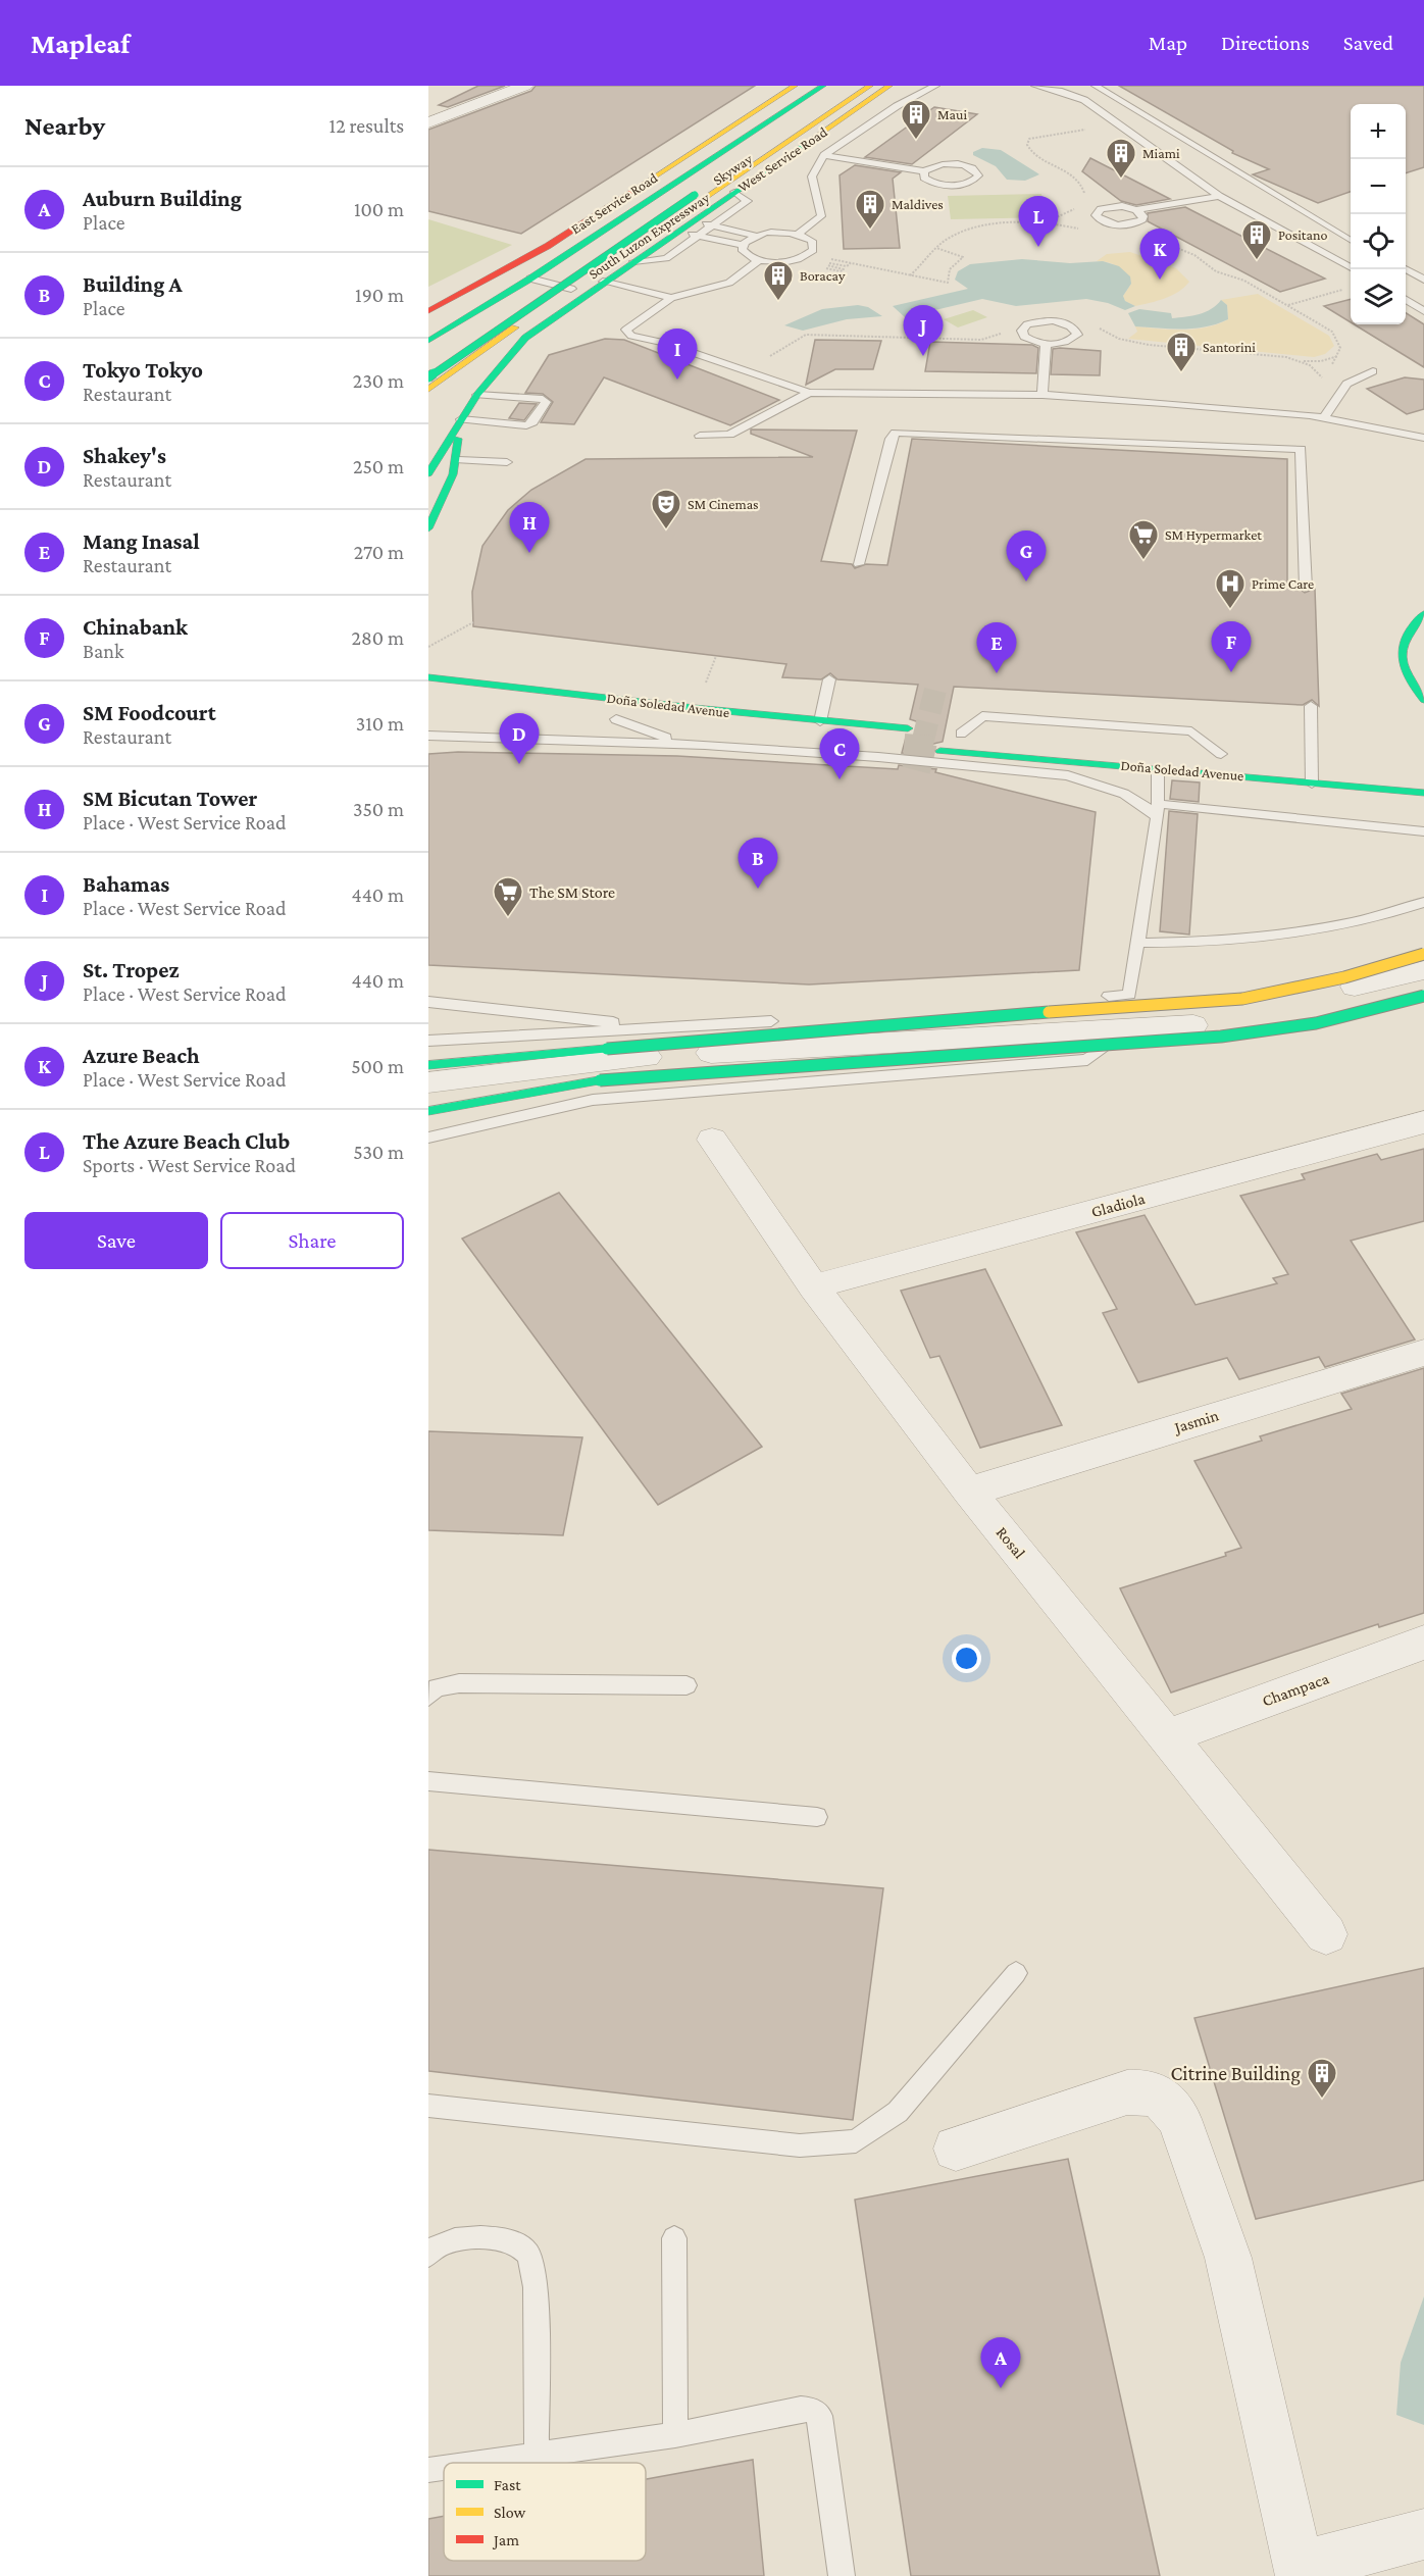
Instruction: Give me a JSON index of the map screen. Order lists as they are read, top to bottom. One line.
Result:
{"streets":{"main road":["West Service Road","Skyway","East Service Road","South Luzon Expressway","Doña Soledad Avenue"],"street":["Gladiola","Jasmin","Rosal","Champaca"]},"crossings":[["Gladiola","Rosal"],["Jasmin","Rosal"],["Rosal","Champaca"]],"places":{"building":["Maui","Miami","Maldives","Positano","Boracay","Santorini","Citrine Building"],"theatre":["SM Cinemas"],"supermarket":["SM Hypermarket","The SM Store"],"hospital":["Prime Care"]},"legend":["Fast","Slow","Jam"],"page":{"header":"Mapleaf","nav":["Map","Directions","Saved"],"heading":["Nearby","12 results"],"map_buttons":["+","−"],"list":[{"mark":"A","name":"Auburn Building","note":"Place","value":"100 m"},{"mark":"B","name":"Building A","note":"Place","value":"190 m"},{"mark":"C","name":"Tokyo Tokyo","note":"Restaurant","value":"230 m"},{"mark":"D","name":"Shakey's","note":"Restaurant","value":"250 m"},{"mark":"E","name":"Mang Inasal","note":"Restaurant","value":"270 m"},{"mark":"F","name":"Chinabank","note":"Bank","value":"280 m"},{"mark":"G","name":"SM Foodcourt","note":"Restaurant","value":"310 m"},{"mark":"H","name":"SM Bicutan Tower","note":"Place · West Service Road","value":"350 m"},{"mark":"I","name":"Bahamas","note":"Place · West Service Road","value":"440 m"},{"mark":"J","name":"St. Tropez","note":"Place · West Service Road","value":"440 m"},{"mark":"K","name":"Azure Beach","note":"Place · West Service Road","value":"500 m"},{"mark":"L","name":"The Azure Beach Club","note":"Sports · West Service Road","value":"530 m"}],"pins":["L","K","J","I","H","G","F","E","D","C","B","A"],"buttons":["Save","Share"]}}
